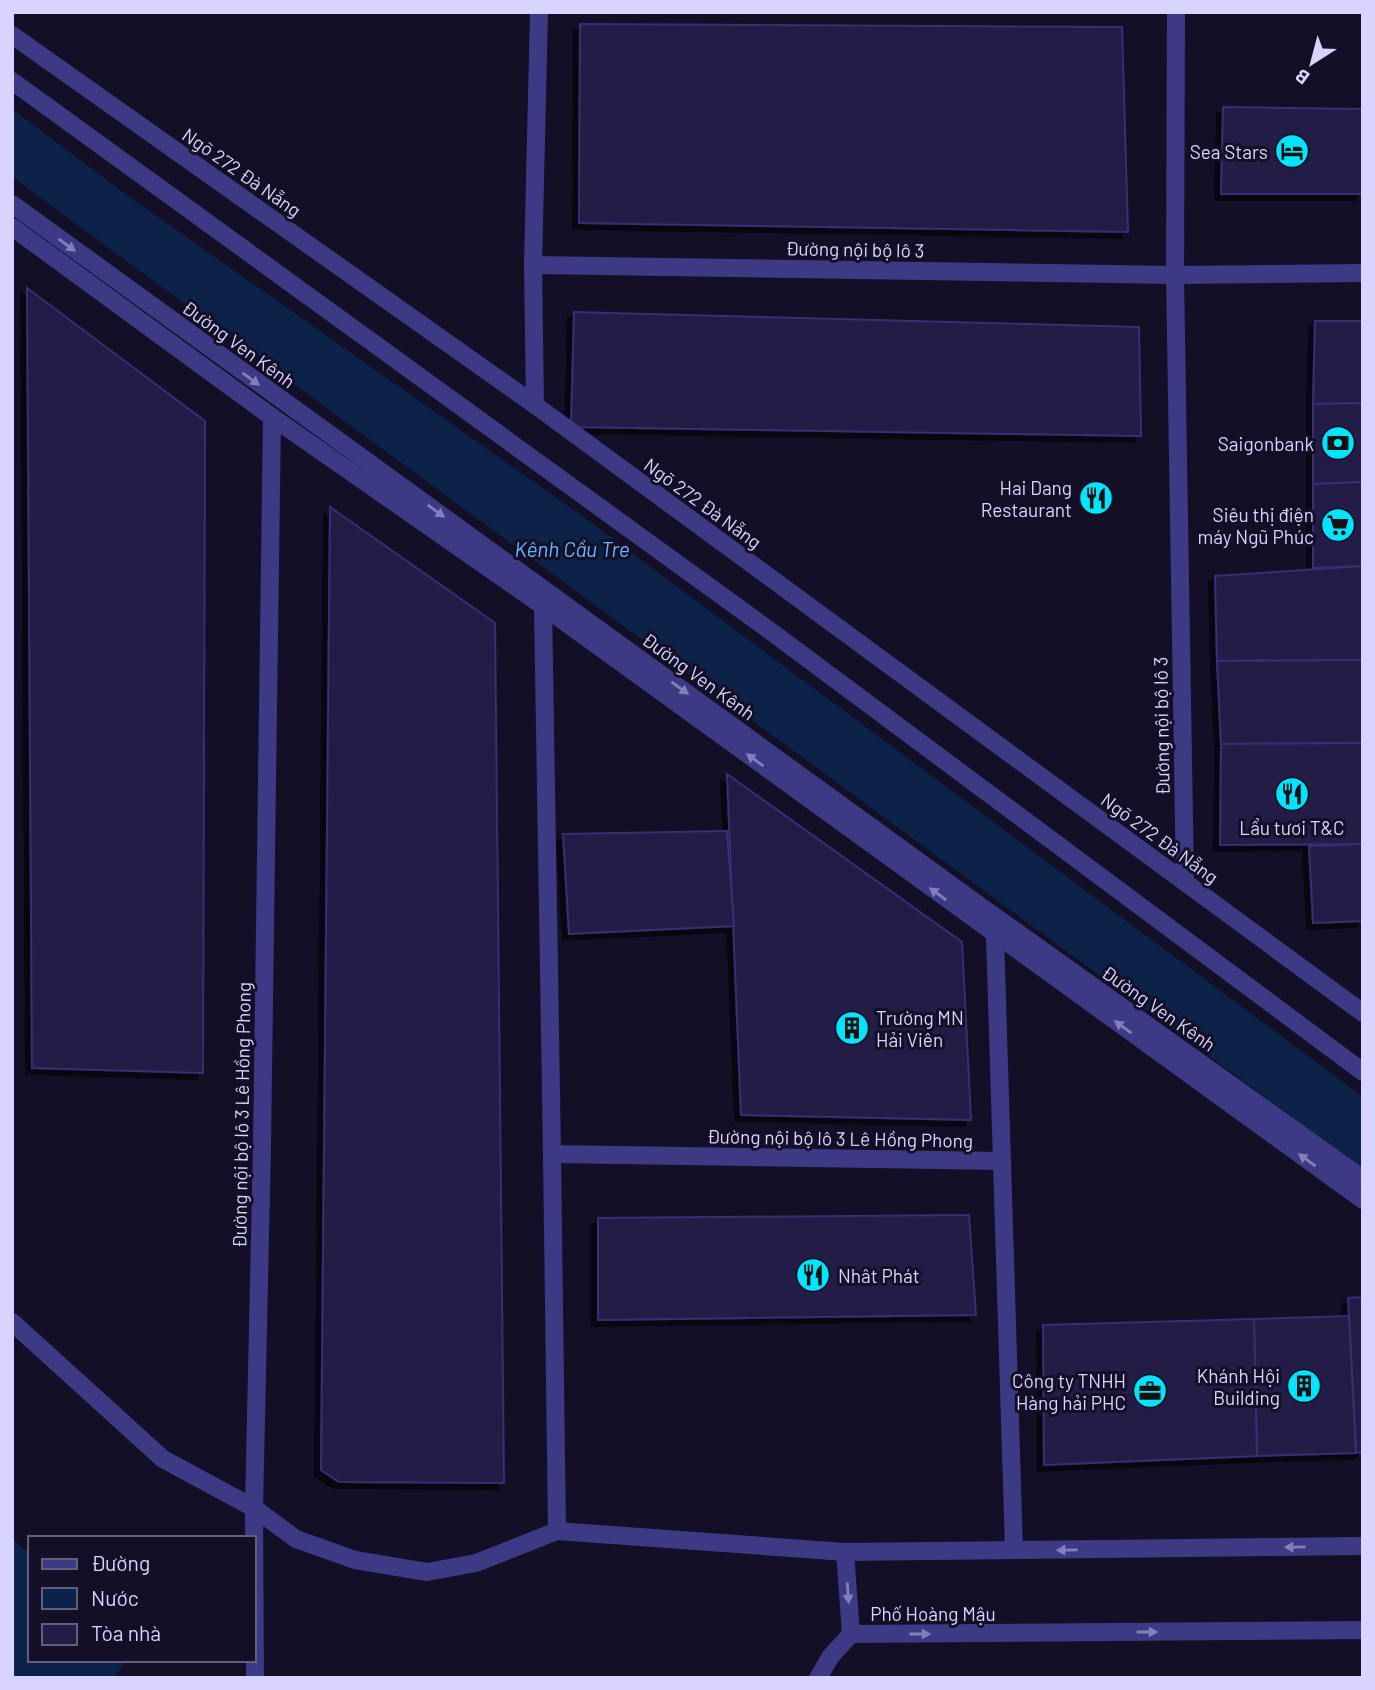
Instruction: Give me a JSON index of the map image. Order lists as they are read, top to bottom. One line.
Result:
{"streets":{"street":["Ngõ 272 Đà Nẵng","Đường nội bộ lô 3","Đường Ven Kênh","Đường nội bộ lô 3 Lê Hồng Phong","Phố Hoàng Mậu"]},"crossings":[["Ngõ 272 Đà Nẵng","Đường nội bộ lô 3"],["Đường Ven Kênh","Đường nội bộ lô 3 Lê Hồng Phong"]],"water":["Kênh Cầu Tre"],"places":{"hotel":["Sea Stars"],"bank":["Saigonbank"],"restaurant":["Hai Dang Restaurant","Lẩu tươi T&C","Nhât Phát"],"supermarket":["Siêu thị điện máy Ngũ Phúc"],"building":["Trường MN Hải Viên","Khánh Hội Building"],"office":["Công ty TNHH Hàng hải PHC"]},"legend":["Đường","Nước","Tòa nhà"],"north":"bottom left"}
